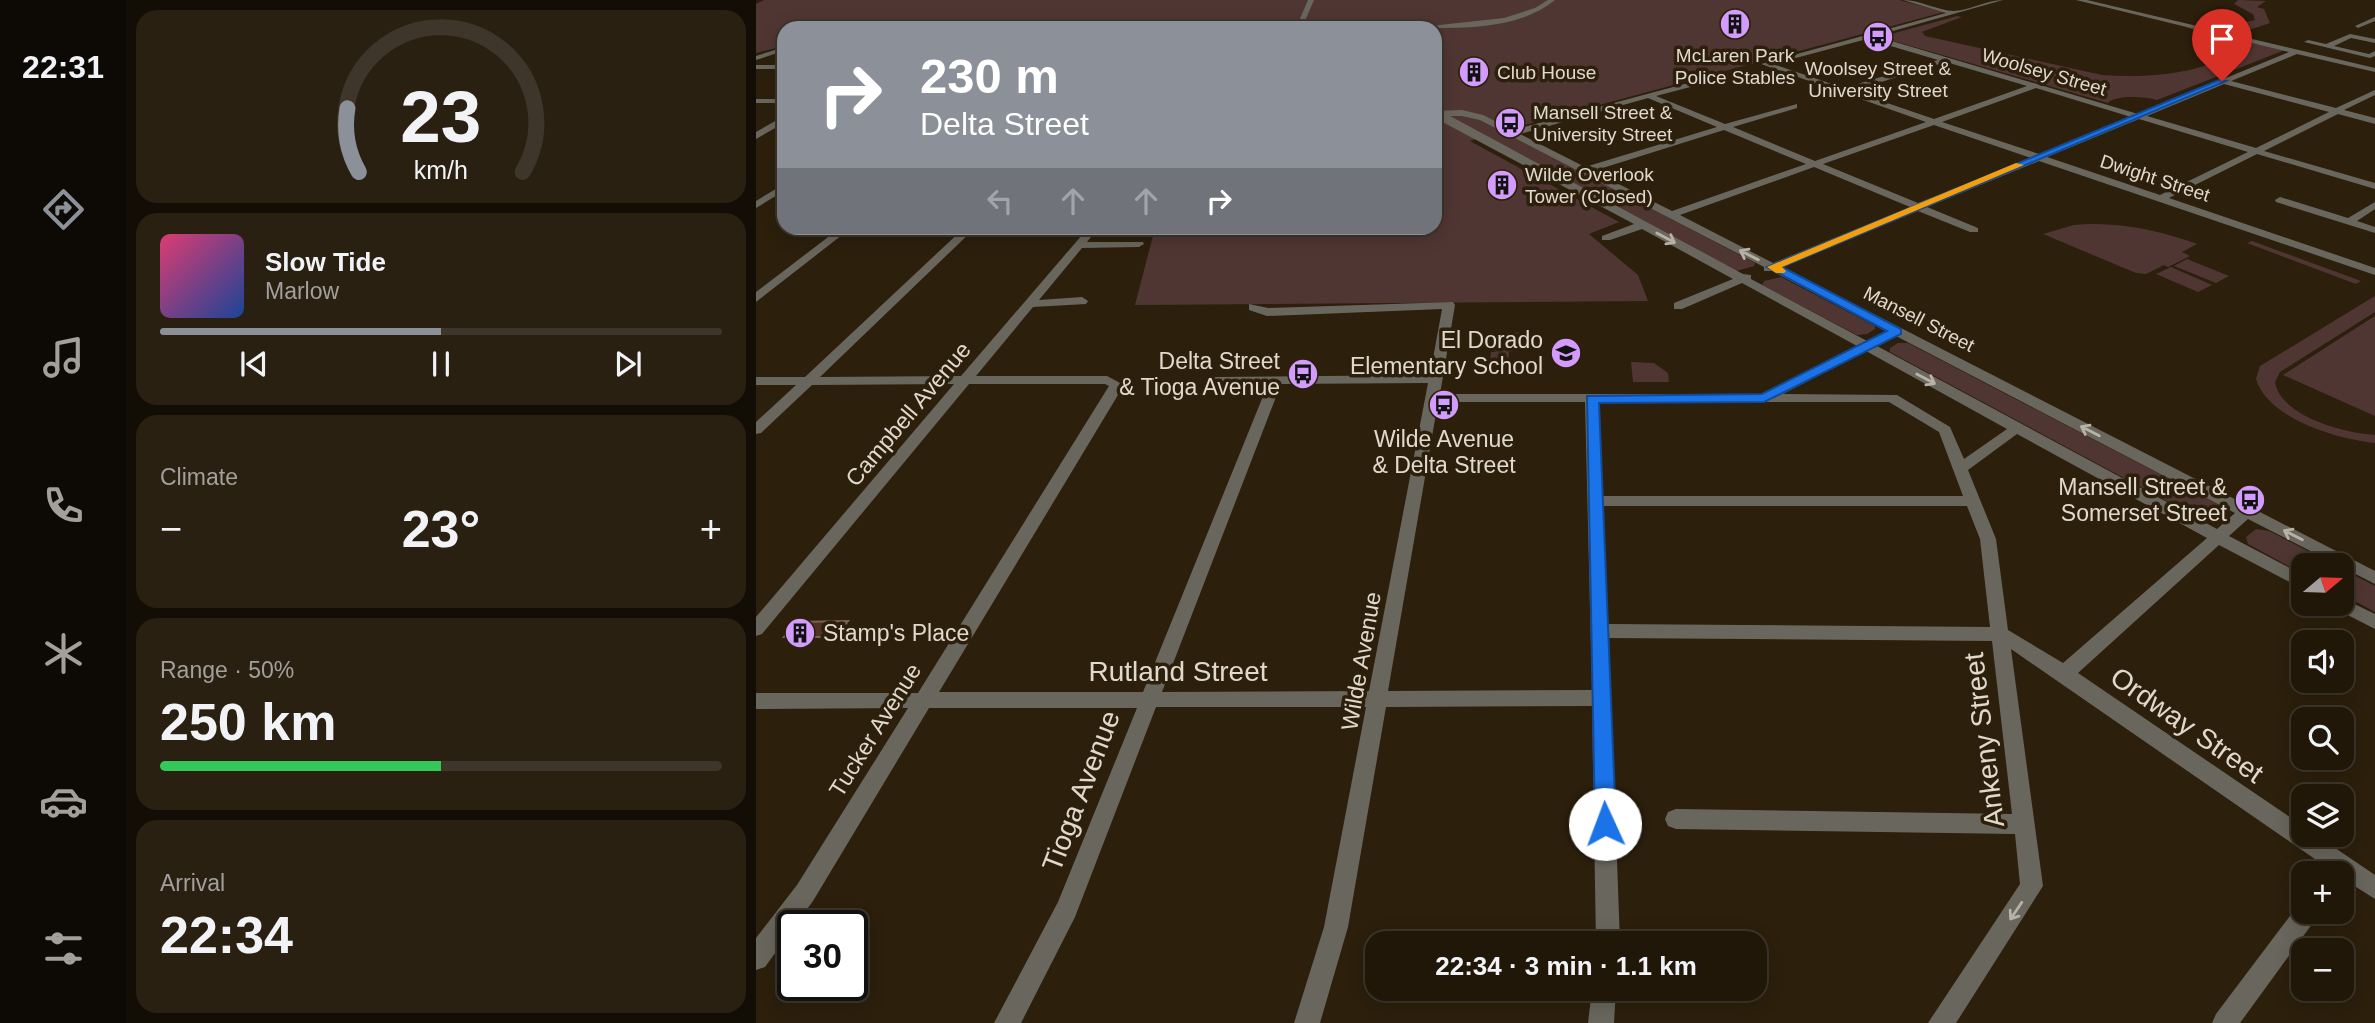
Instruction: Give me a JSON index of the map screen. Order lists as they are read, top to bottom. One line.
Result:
{"streets":{"street":["Woolsey Street","Dwight Street","Mansell Street","Campbell Avenue","Wilde Avenue","Rutland Street","Ordway Street","Tucker Avenue","Ankeny Street","Tioga Avenue"]},"crossings":[["Woolsey Street","Dwight Street"],["Campbell Avenue","Tucker Avenue"],["Wilde Avenue","Rutland Street"],["Rutland Street","Tucker Avenue"],["Rutland Street","Tioga Avenue"],["Ordway Street","Ankeny Street"]],"places":{"building":["McLaren Park Police Stables","Club House","Wilde Overlook Tower (Closed)","Stamp's Place"],"bus stop":["Woolsey Street & University Street","Mansell Street & University Street","Delta Street & Tioga Avenue","Wilde Avenue & Delta Street","Mansell Street & Somerset Street"],"school or university":["El Dorado Elementary School"]},"north":"right","page":{"tabs":"22:31","turn":["230 m","Delta Street"],"song":["Slow Tide","Marlow"],"tile":["Climate",["Range · 50%","250 km"],["Arrival","22:34"]],"heat":["−","23°","+"],"map_buttons":["+","−"],"limit":"30","trip":"22:34 · 3 min · 1.1 km","gauge":["23","km/h"]}}
